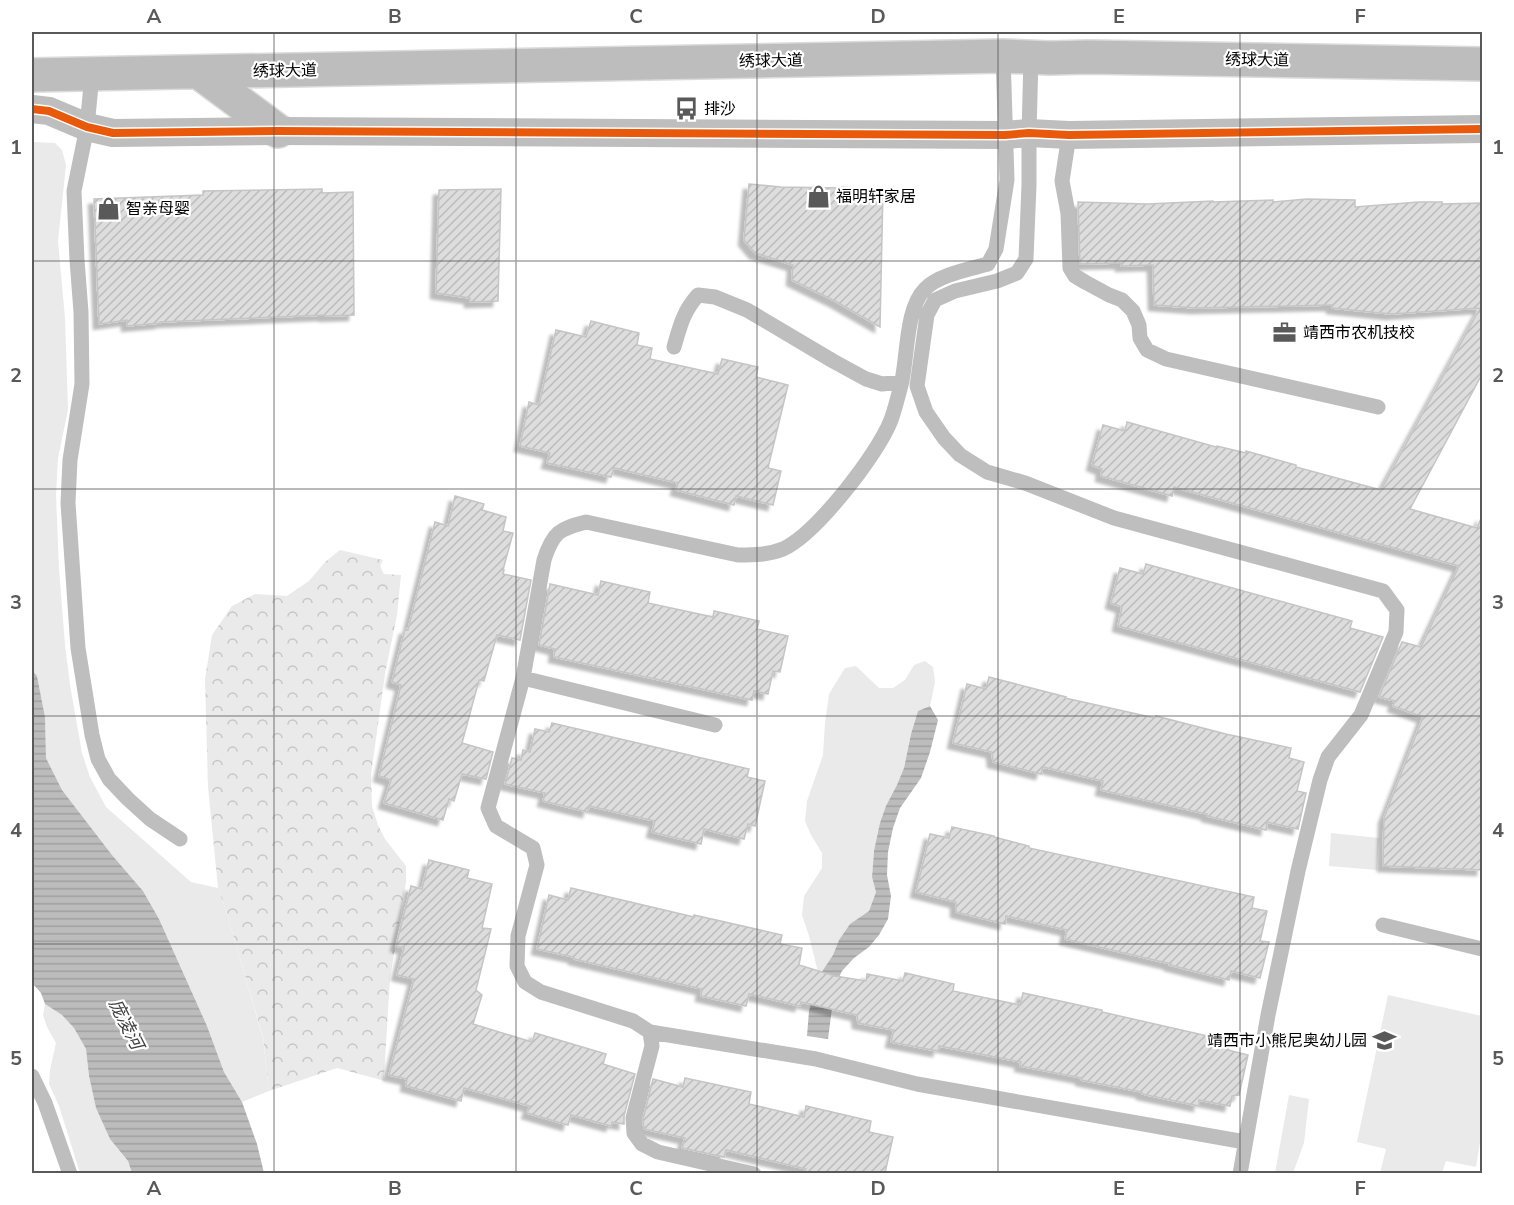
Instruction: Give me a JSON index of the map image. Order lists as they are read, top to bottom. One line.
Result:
{"streets":{"main road":["绣球大道"]},"water":["庞凌河"],"places":{"bus stop":["排沙"],"shop":["福明轩家居","智亲母婴"],"office":["靖西市农机技校"],"school or university":["靖西市小熊尼奥幼儿园"]},"grid":{"columns":["A","B","C","D","E","F"],"rows":["1","2","3","4","5"]}}
